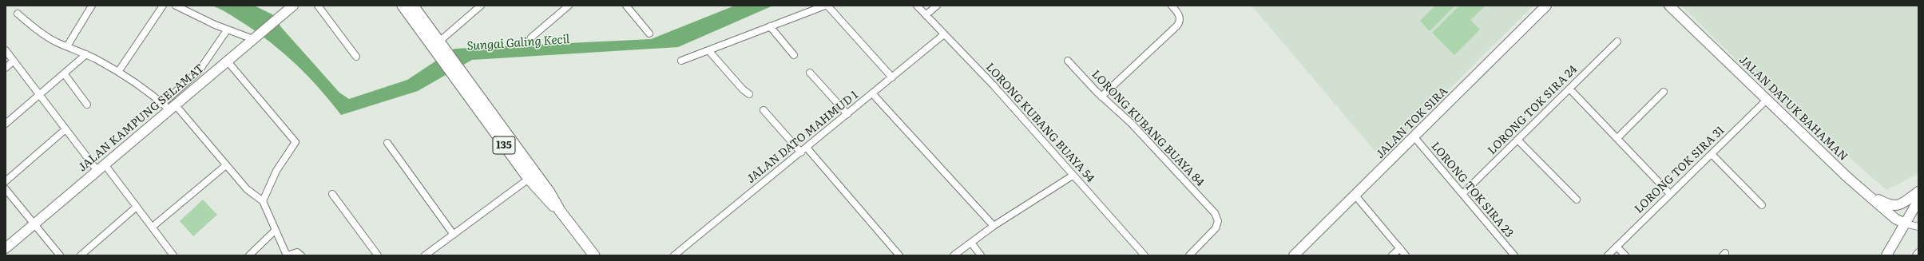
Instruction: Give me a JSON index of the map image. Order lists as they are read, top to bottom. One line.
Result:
{"streets":{"main road":["135"],"street":["JALAN DATUK BAHAMAN","LORONG TOK SIRA 24","JALAN KAMPUNG SELAMAT","LORONG KUBANG BUAYA 54","JALAN TOK SIRA","LORONG KUBANG BUAYA 84","JALAN DATO MAHMUD 1","LORONG TOK SIRA 31","LORONG TOK SIRA 23"]},"crossings":[["JALAN DATUK BAHAMAN","LORONG TOK SIRA 31"],["LORONG TOK SIRA 24","LORONG TOK SIRA 23"],["LORONG KUBANG BUAYA 54","JALAN DATO MAHMUD 1"],["JALAN TOK SIRA","LORONG TOK SIRA 23"]],"water":["Sungai Galing Kecil"]}
